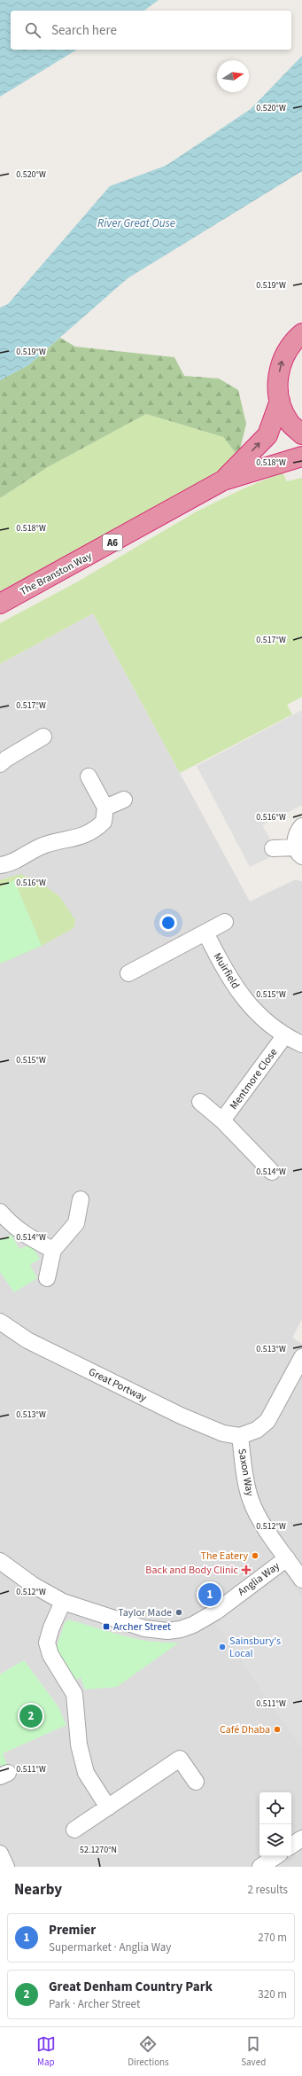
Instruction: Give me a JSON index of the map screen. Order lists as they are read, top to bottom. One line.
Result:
{"streets":{"highway":["A6","The Branston Way"],"street":["Muirfield","Mentmore Close","Great Portway","Saxon Way","Anglia Way"]},"crossings":[["Muirfield","Mentmore Close"],["Great Portway","Saxon Way"],["Saxon Way","Anglia Way"]],"water":["River Great Ouse"],"places":{"other":["The Eatery","Taylor Made","Sainsbury's Local","Café Dhaba"],"health":["Back and Body Clinic"],"transit":["Archer Street"]},"north":"right","page":{"search":"Search here","pins":["1","2"],"heading":["Nearby","2 results"],"list":[{"mark":"1","name":"Premier","note":"Supermarket · Anglia Way","value":"270 m"},{"mark":"2","name":"Great Denham Country Park","note":"Park · Archer Street","value":"320 m"}],"nav":["Map","Directions","Saved"]},"coordinates":["0.520°W","0.519°W","0.518°W","0.517°W","0.516°W","0.515°W","0.514°W","0.513°W","0.512°W","0.511°W","52.1270°N"]}
